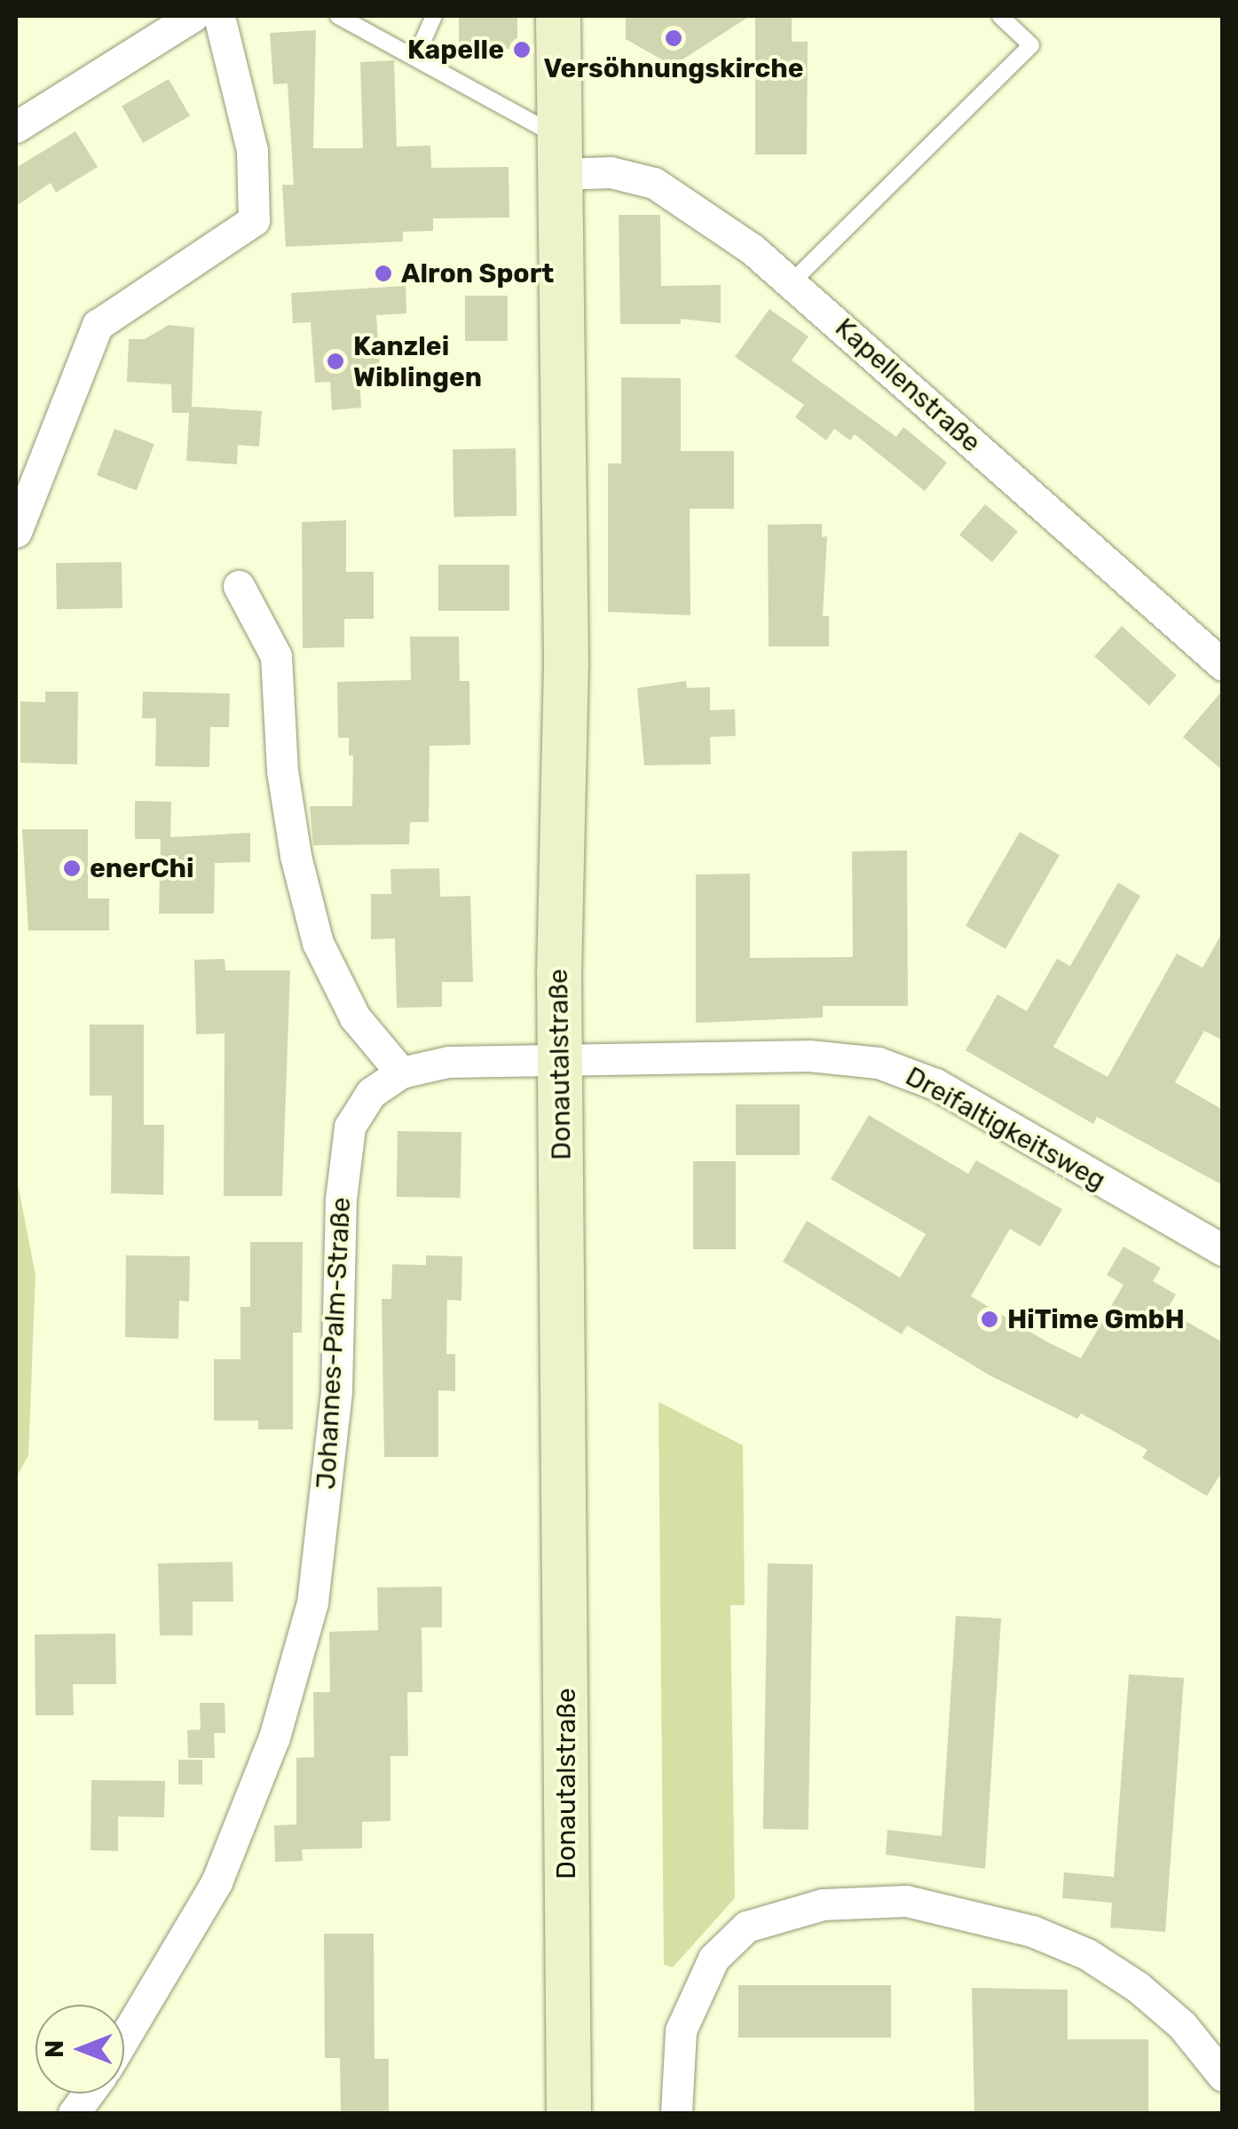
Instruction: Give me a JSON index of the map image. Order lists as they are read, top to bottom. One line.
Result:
{"streets":{"main road":["Donautalstraße"],"street":["Kapellenstraße","Dreifaltigkeitsweg","Johannes-Palm-Straße"]},"crossings":[["Kapellenstraße","Donautalstraße"],["Donautalstraße","Dreifaltigkeitsweg"],["Donautalstraße","Johannes-Palm-Straße"],["Dreifaltigkeitsweg","Johannes-Palm-Straße"]],"places":["Versöhnungskirche","Kapelle","Alron Sport","Kanzlei Wiblingen","enerChi","HiTime GmbH"],"north":"left"}
